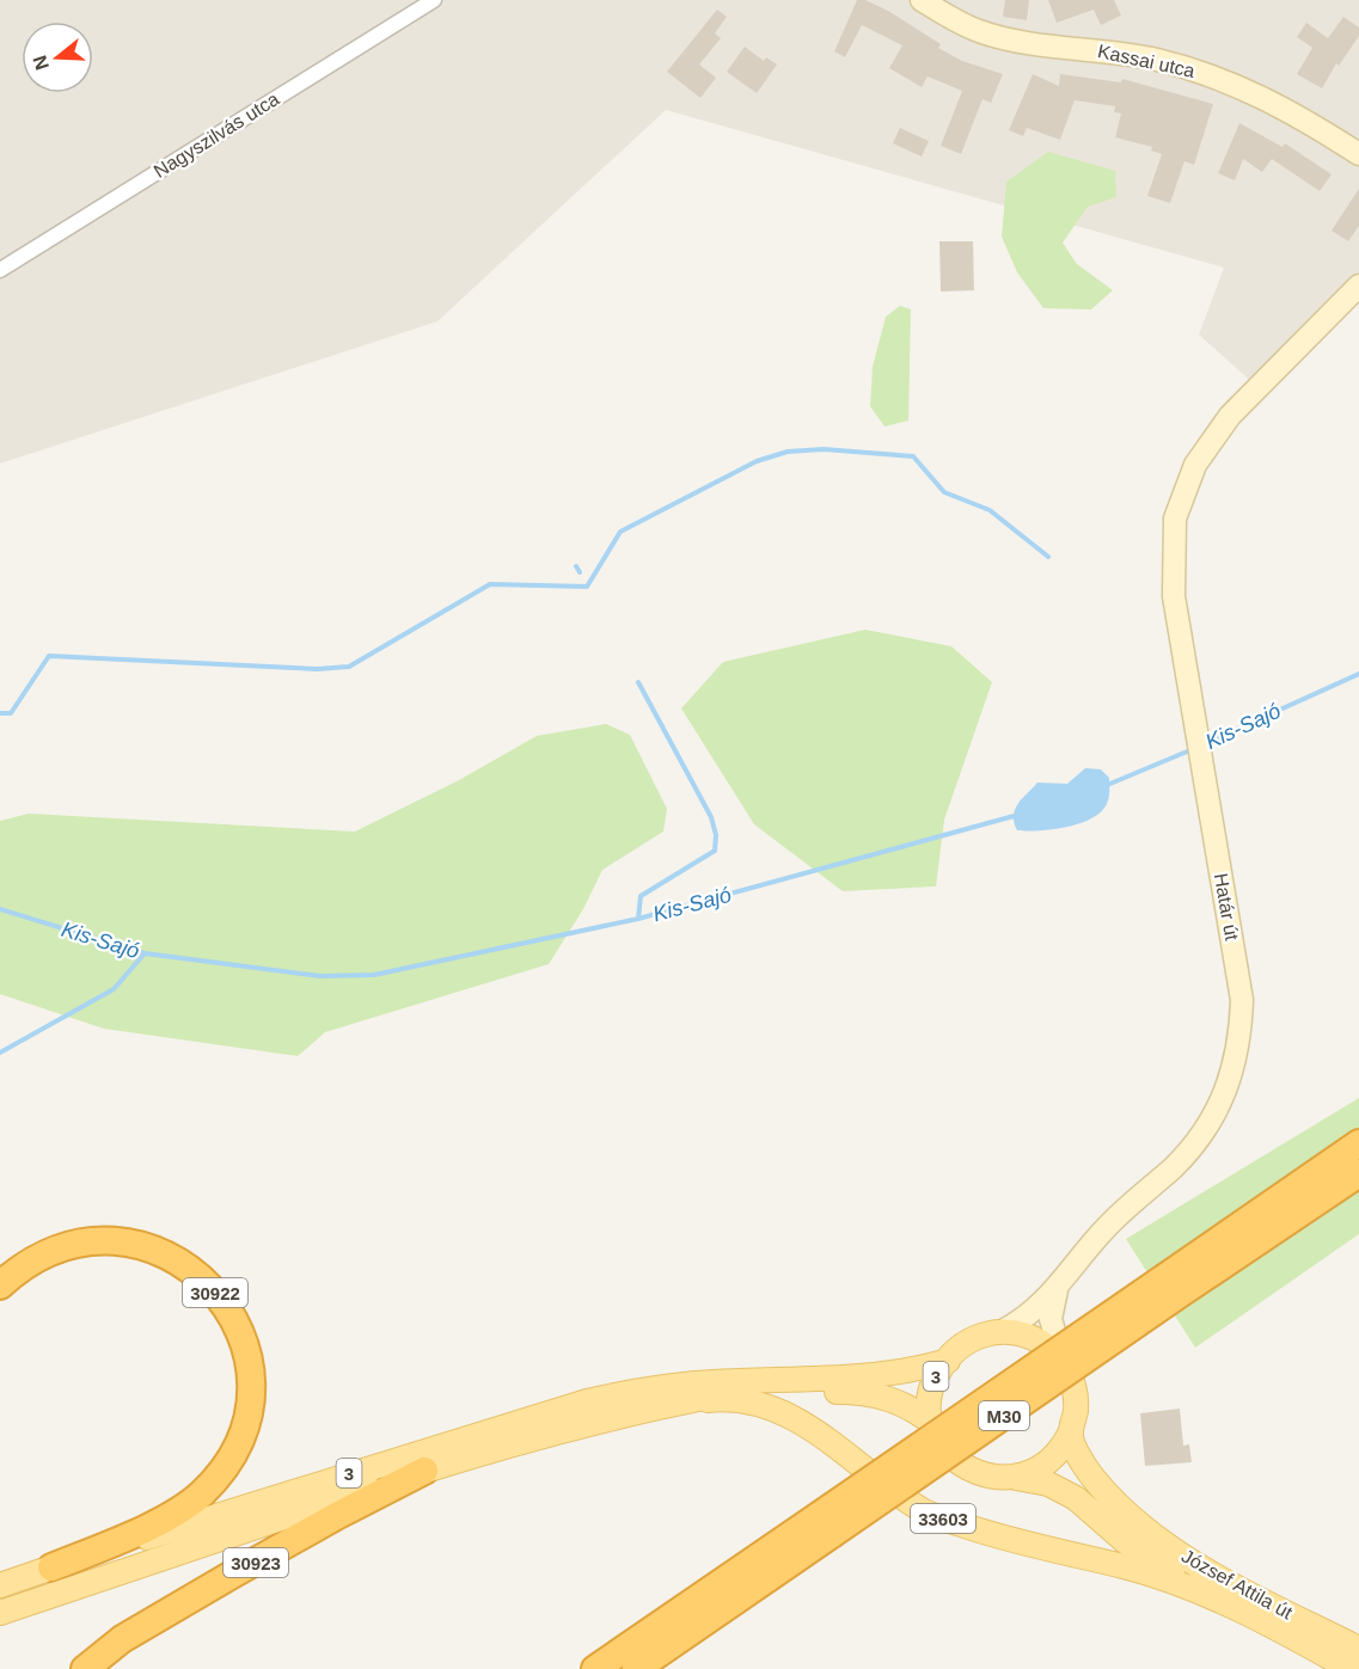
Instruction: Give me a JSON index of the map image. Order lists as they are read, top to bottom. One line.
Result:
{"streets":{"highway":["30922","M30","30923"],"main road":["Kassai utca","Határ út","3","33603","József Attila út"],"street":["Nagyszilvás utca"]},"crossings":[["Határ út","3"],["Határ út","József Attila út"],["30922","3"],["3","33603"],["3","30923"],["3","József Attila út"],["33603","József Attila út"]],"water":["Kis-Sajó"],"north":"left"}
